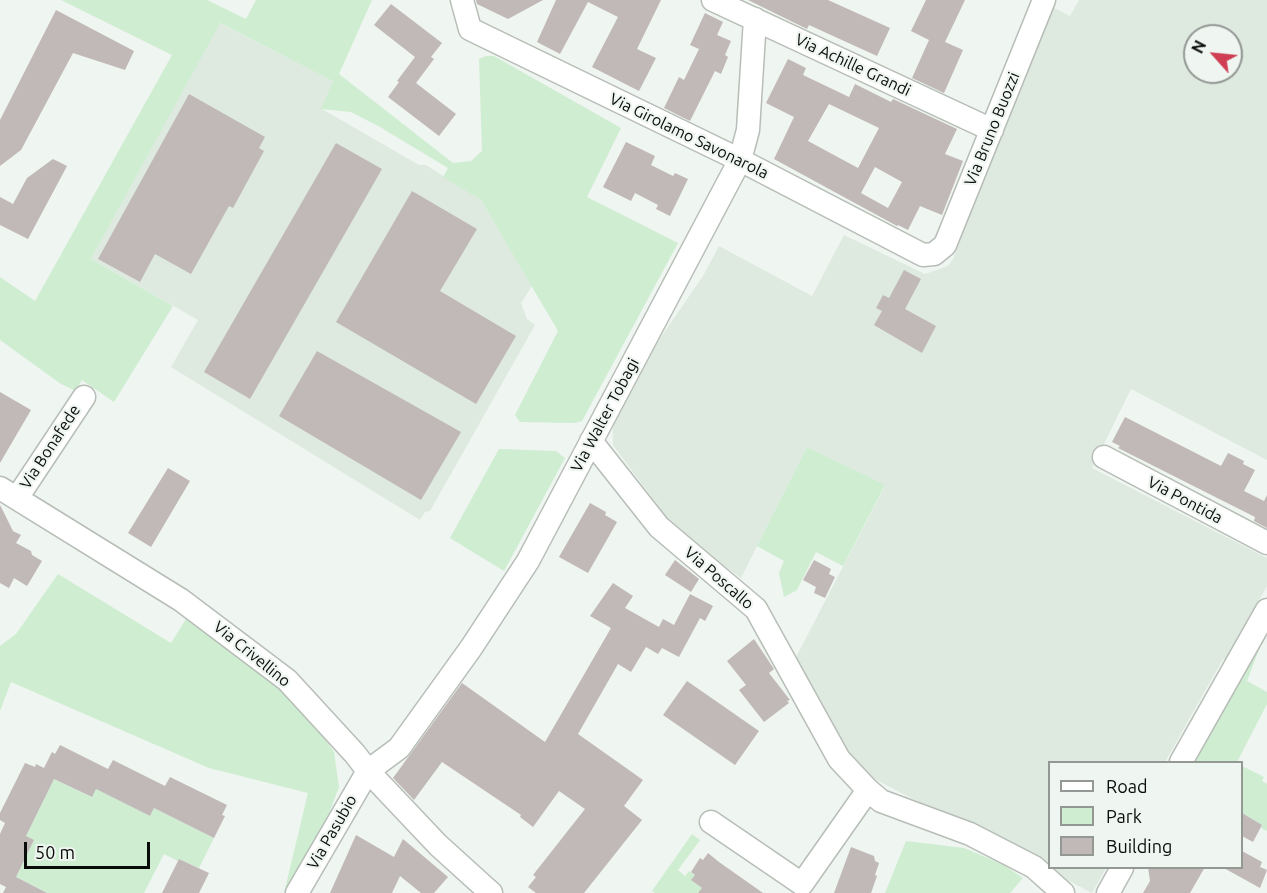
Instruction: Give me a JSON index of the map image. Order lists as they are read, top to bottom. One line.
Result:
{"streets":{"street":["Via Achille Grandi","Via Bruno Buozzi","Via Girolamo Savonarola","Via Walter Tobagi","Via Bonafede","Via Pontida","Via Poscallo","Via Crivellino","Via Pasubio"]},"crossings":[["Via Achille Grandi","Via Bruno Buozzi"],["Via Achille Grandi","Via Walter Tobagi"],["Via Bruno Buozzi","Via Girolamo Savonarola"],["Via Girolamo Savonarola","Via Walter Tobagi"],["Via Walter Tobagi","Via Poscallo"],["Via Walter Tobagi","Via Crivellino"],["Via Walter Tobagi","Via Pasubio"],["Via Bonafede","Via Crivellino"],["Via Crivellino","Via Pasubio"]],"legend":["Road","Park","Building"],"scale_bar":"50 m","north":"top left"}
